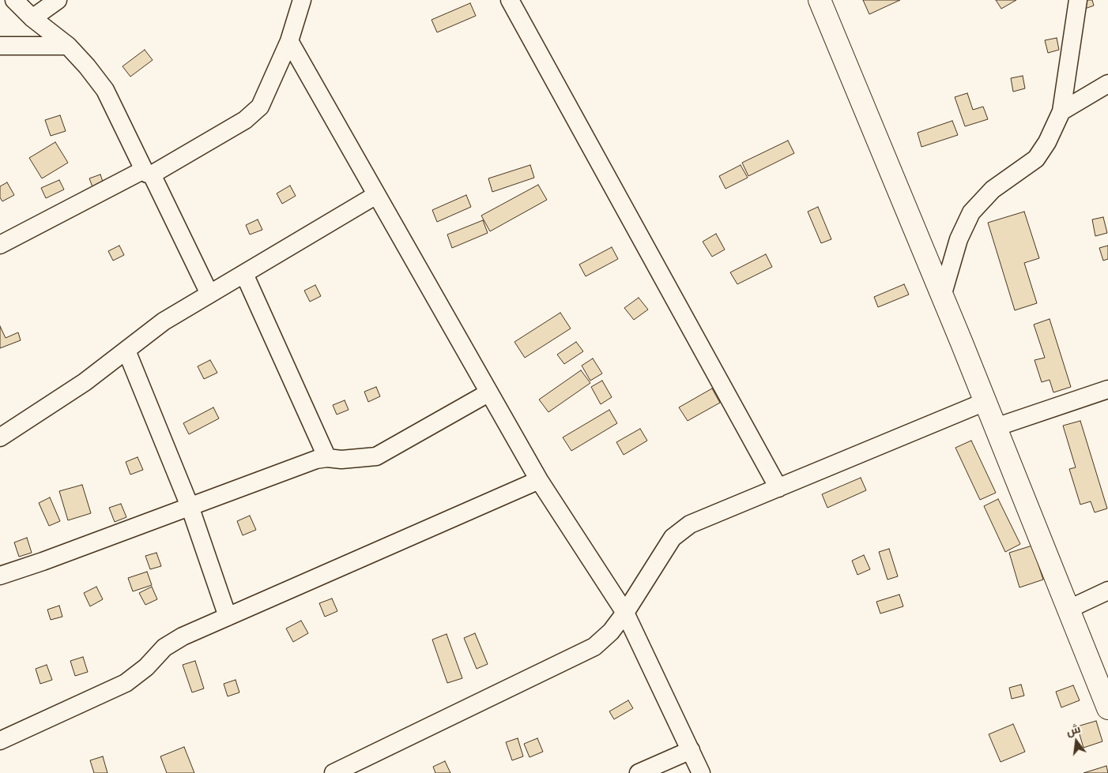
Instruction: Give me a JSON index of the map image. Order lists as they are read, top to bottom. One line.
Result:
{"north":"top"}
